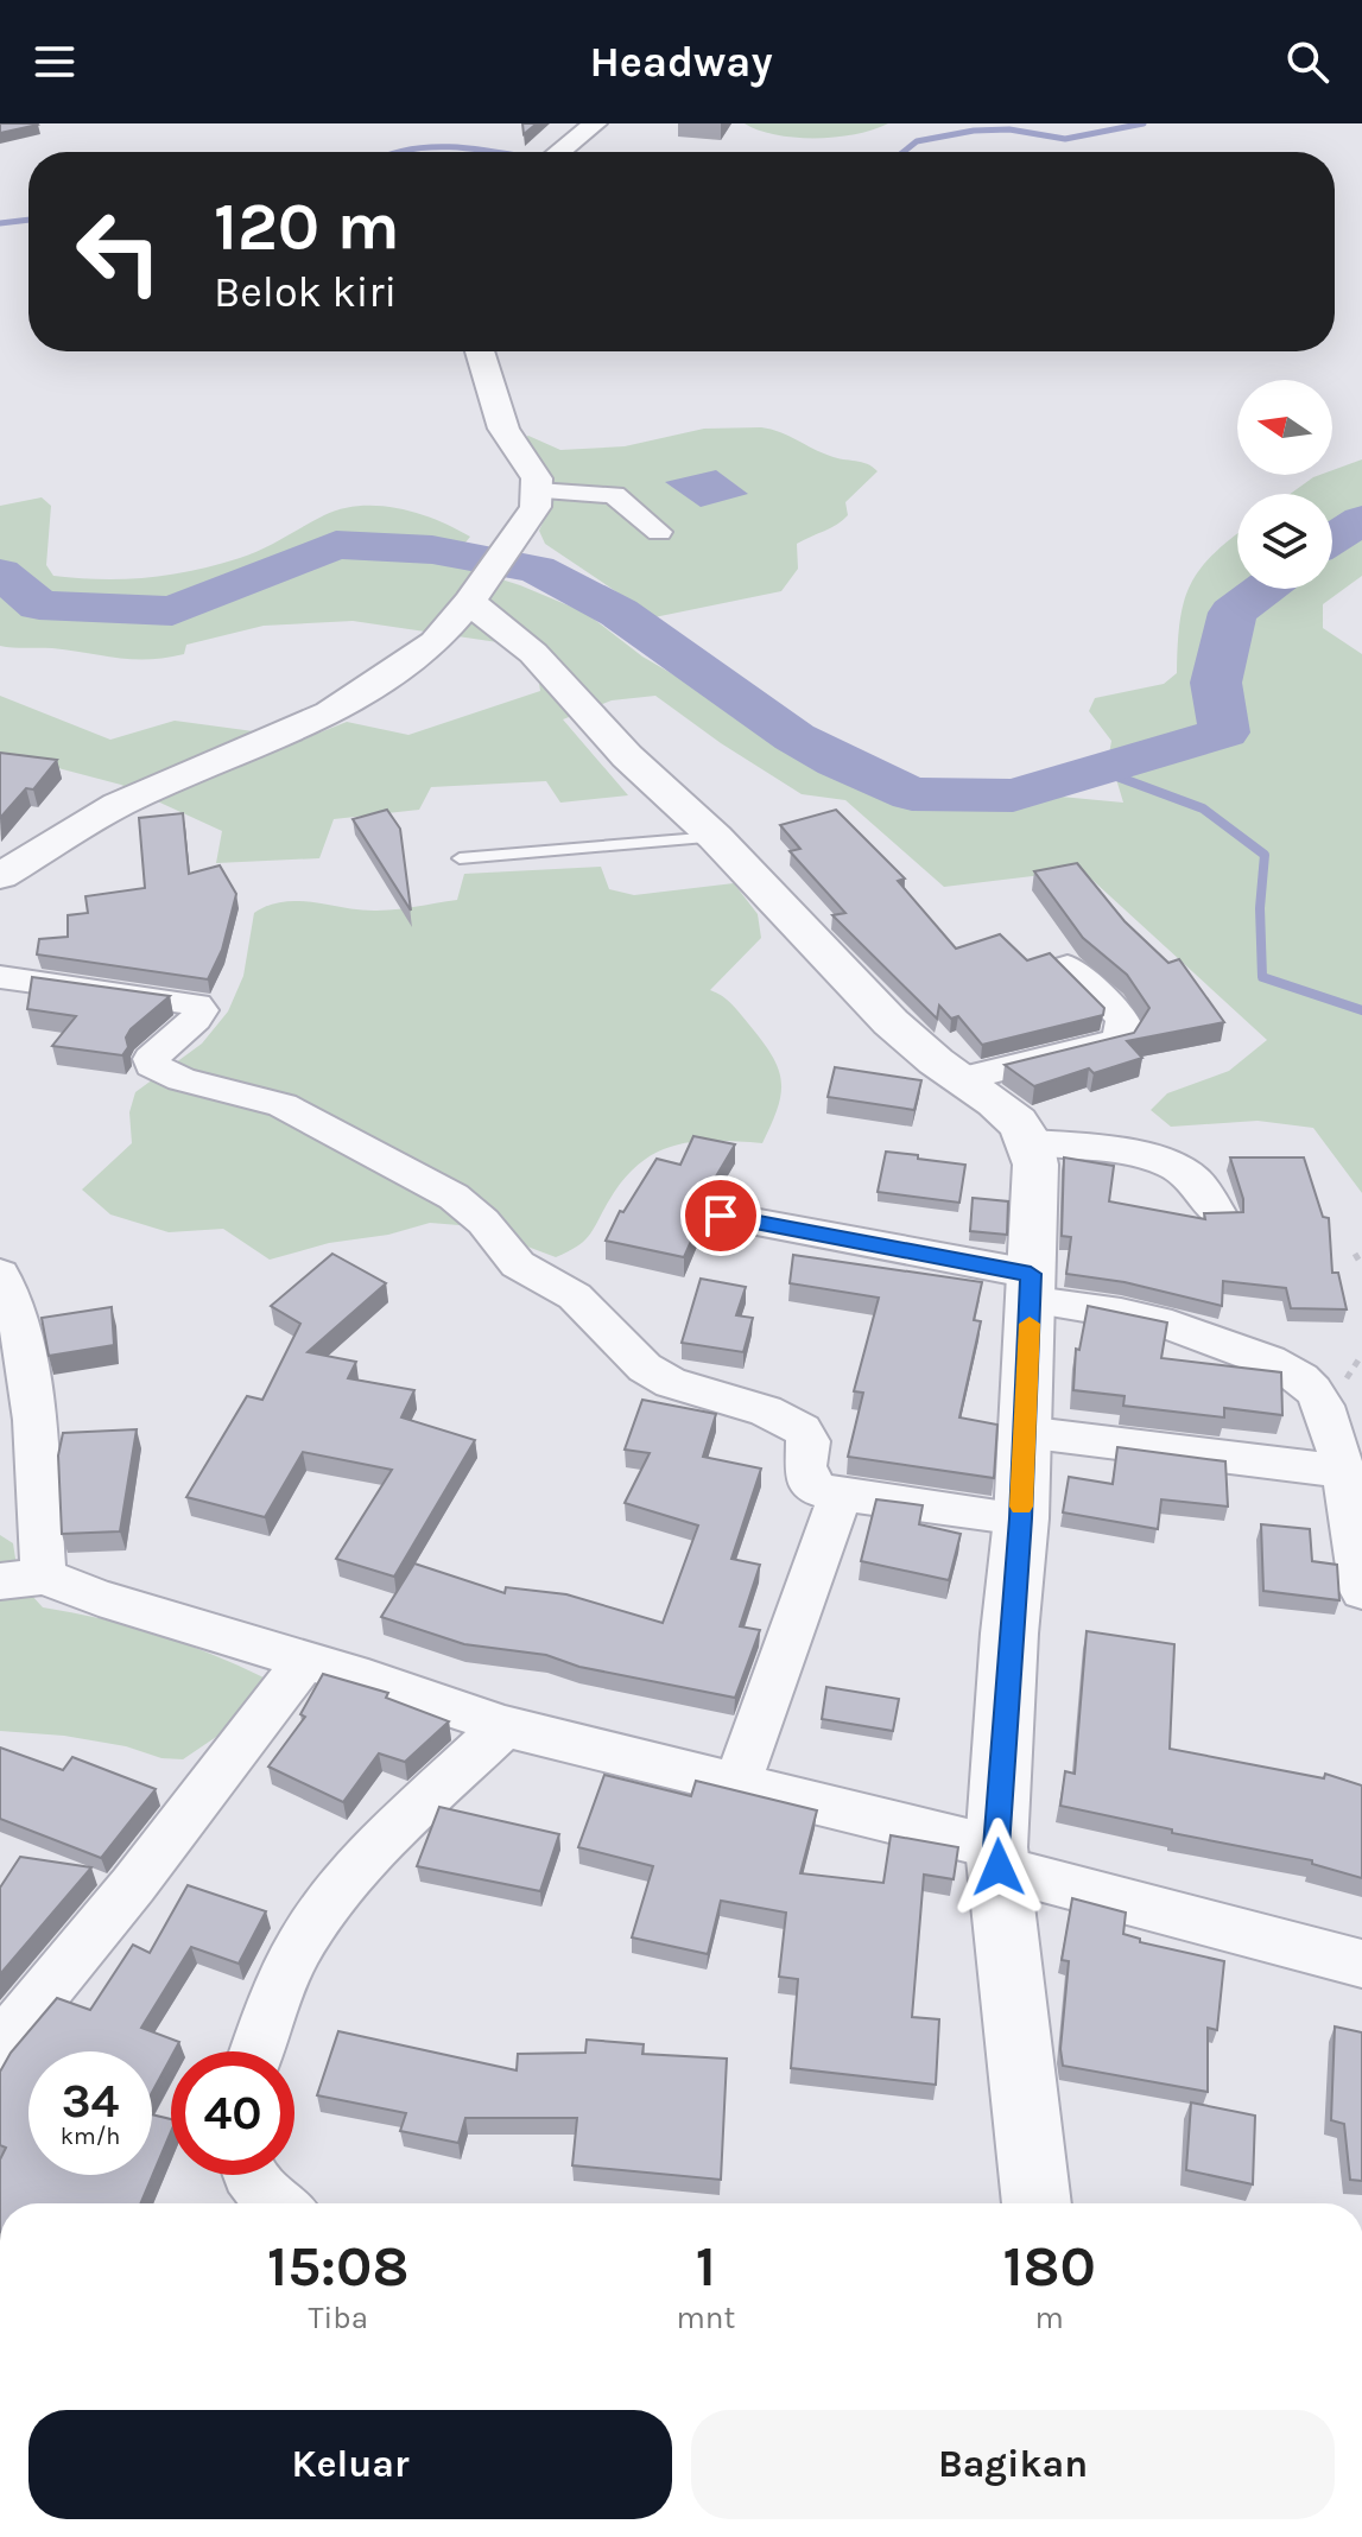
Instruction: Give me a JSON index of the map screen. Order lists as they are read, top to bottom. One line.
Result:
{"north":"left","page":{"header":"Headway","turn":["120 m","Belok kiri"],"speed":"34 km/h","limit":"40","eta":["15:08","Tiba","1","mnt","180","m"],"buttons":["Keluar","Bagikan"]}}
